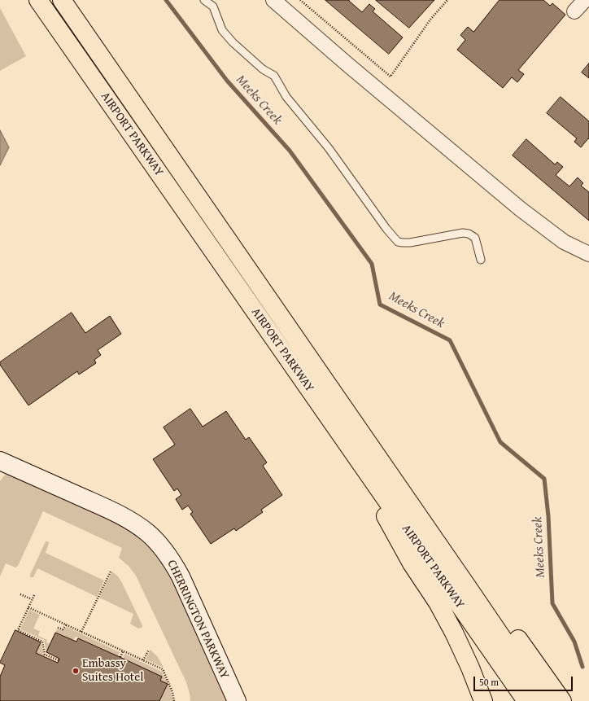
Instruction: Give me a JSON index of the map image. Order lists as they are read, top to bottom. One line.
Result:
{"streets":{"highway":["AIRPORT PARKWAY"],"street":["CHERRINGTON PARKWAY"]},"water":["Meeks Creek"],"places":["Embassy Suites Hotel"],"scale_bar":"50 m"}
